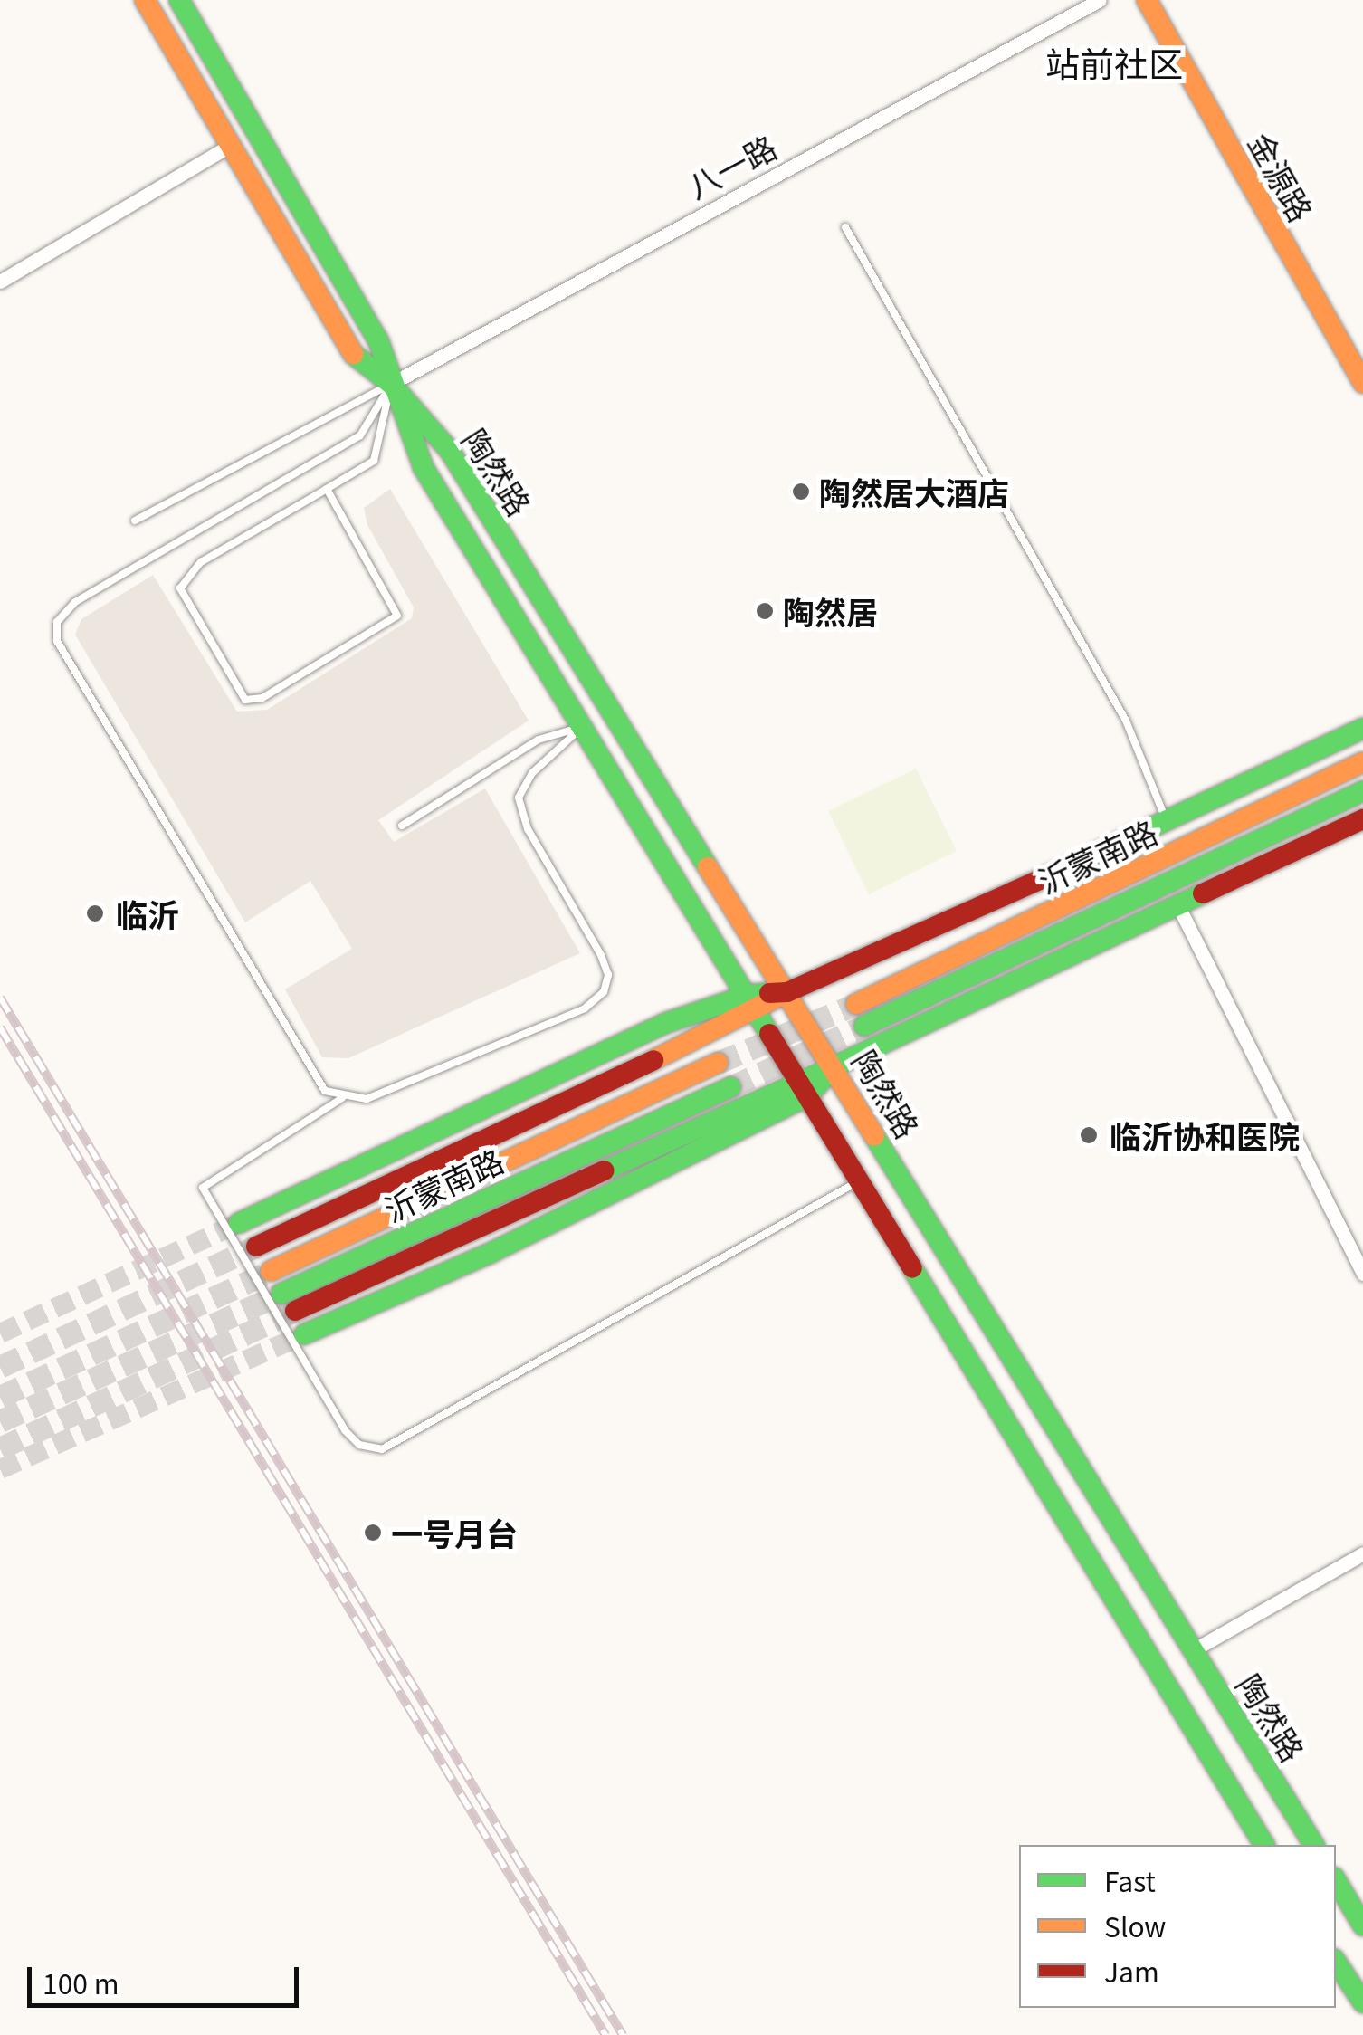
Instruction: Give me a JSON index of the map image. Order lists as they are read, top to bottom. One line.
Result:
{"streets":{"main road":["金源路","陶然路","沂蒙南路"],"street":["八一路"]},"crossings":[["八一路","陶然路"]],"districts":["站前社区"],"places":["陶然居大酒店","陶然居","临沂","临沂协和医院","一号月台"],"legend":["Fast","Slow","Jam"],"scale_bar":"100 m"}
